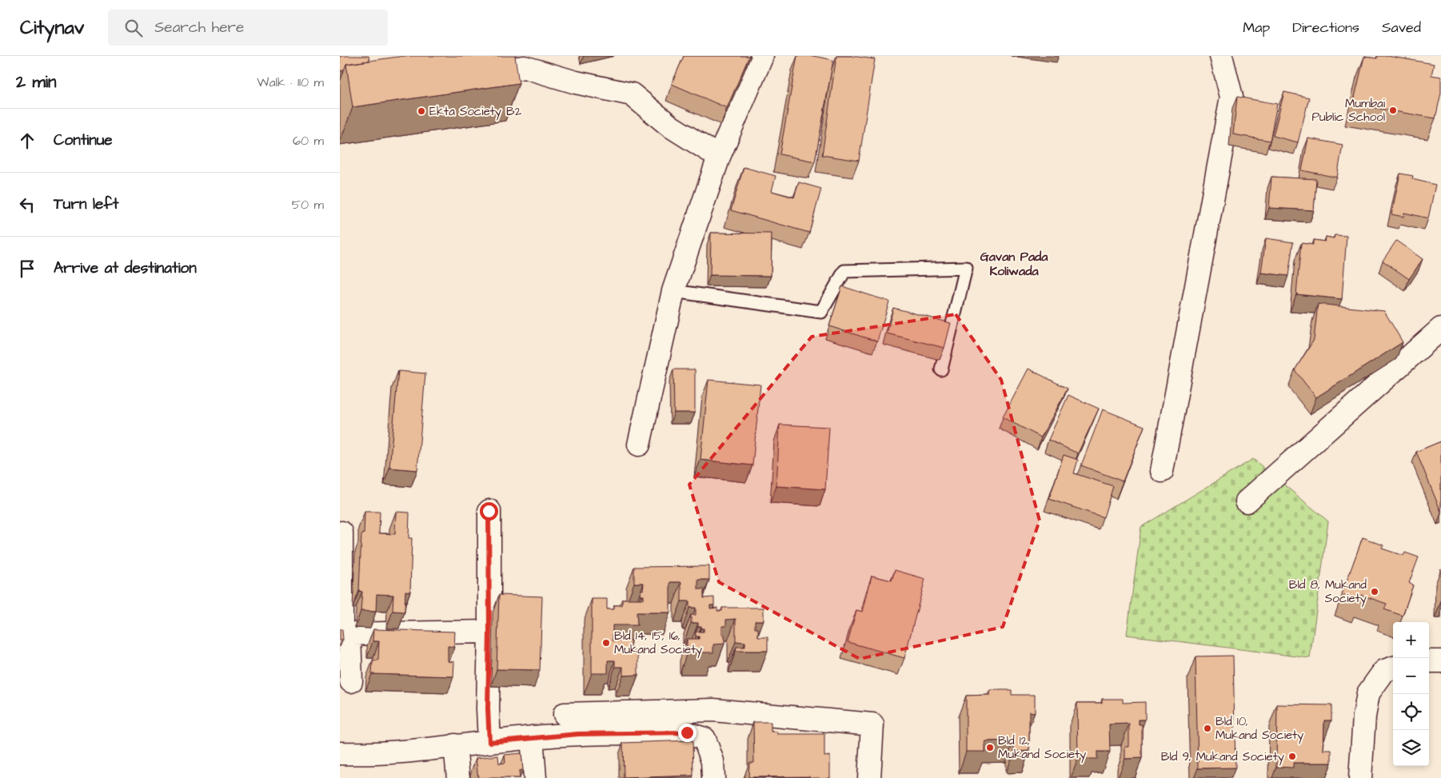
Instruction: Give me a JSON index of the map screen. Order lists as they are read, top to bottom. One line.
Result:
{"districts":["Gavan Pada Koliwada"],"places":["Mumbai Public School","Ekta Society B2","Bld 8, Mukand Society","Bld 14, 15, 16, Mukand Society","Bld 10, Mukand Society","Bld 12, Mukand Society","Bld 9, Mukand Society"],"page":{"header":"Citynav","search":"Search here","nav":["Map","Directions","Saved"],"heading":["2 min","Walk · 110 m"],"list":[["Continue","60 m"],["Turn left","50 m"],"Arrive at destination"],"map_buttons":["+","−"]}}
